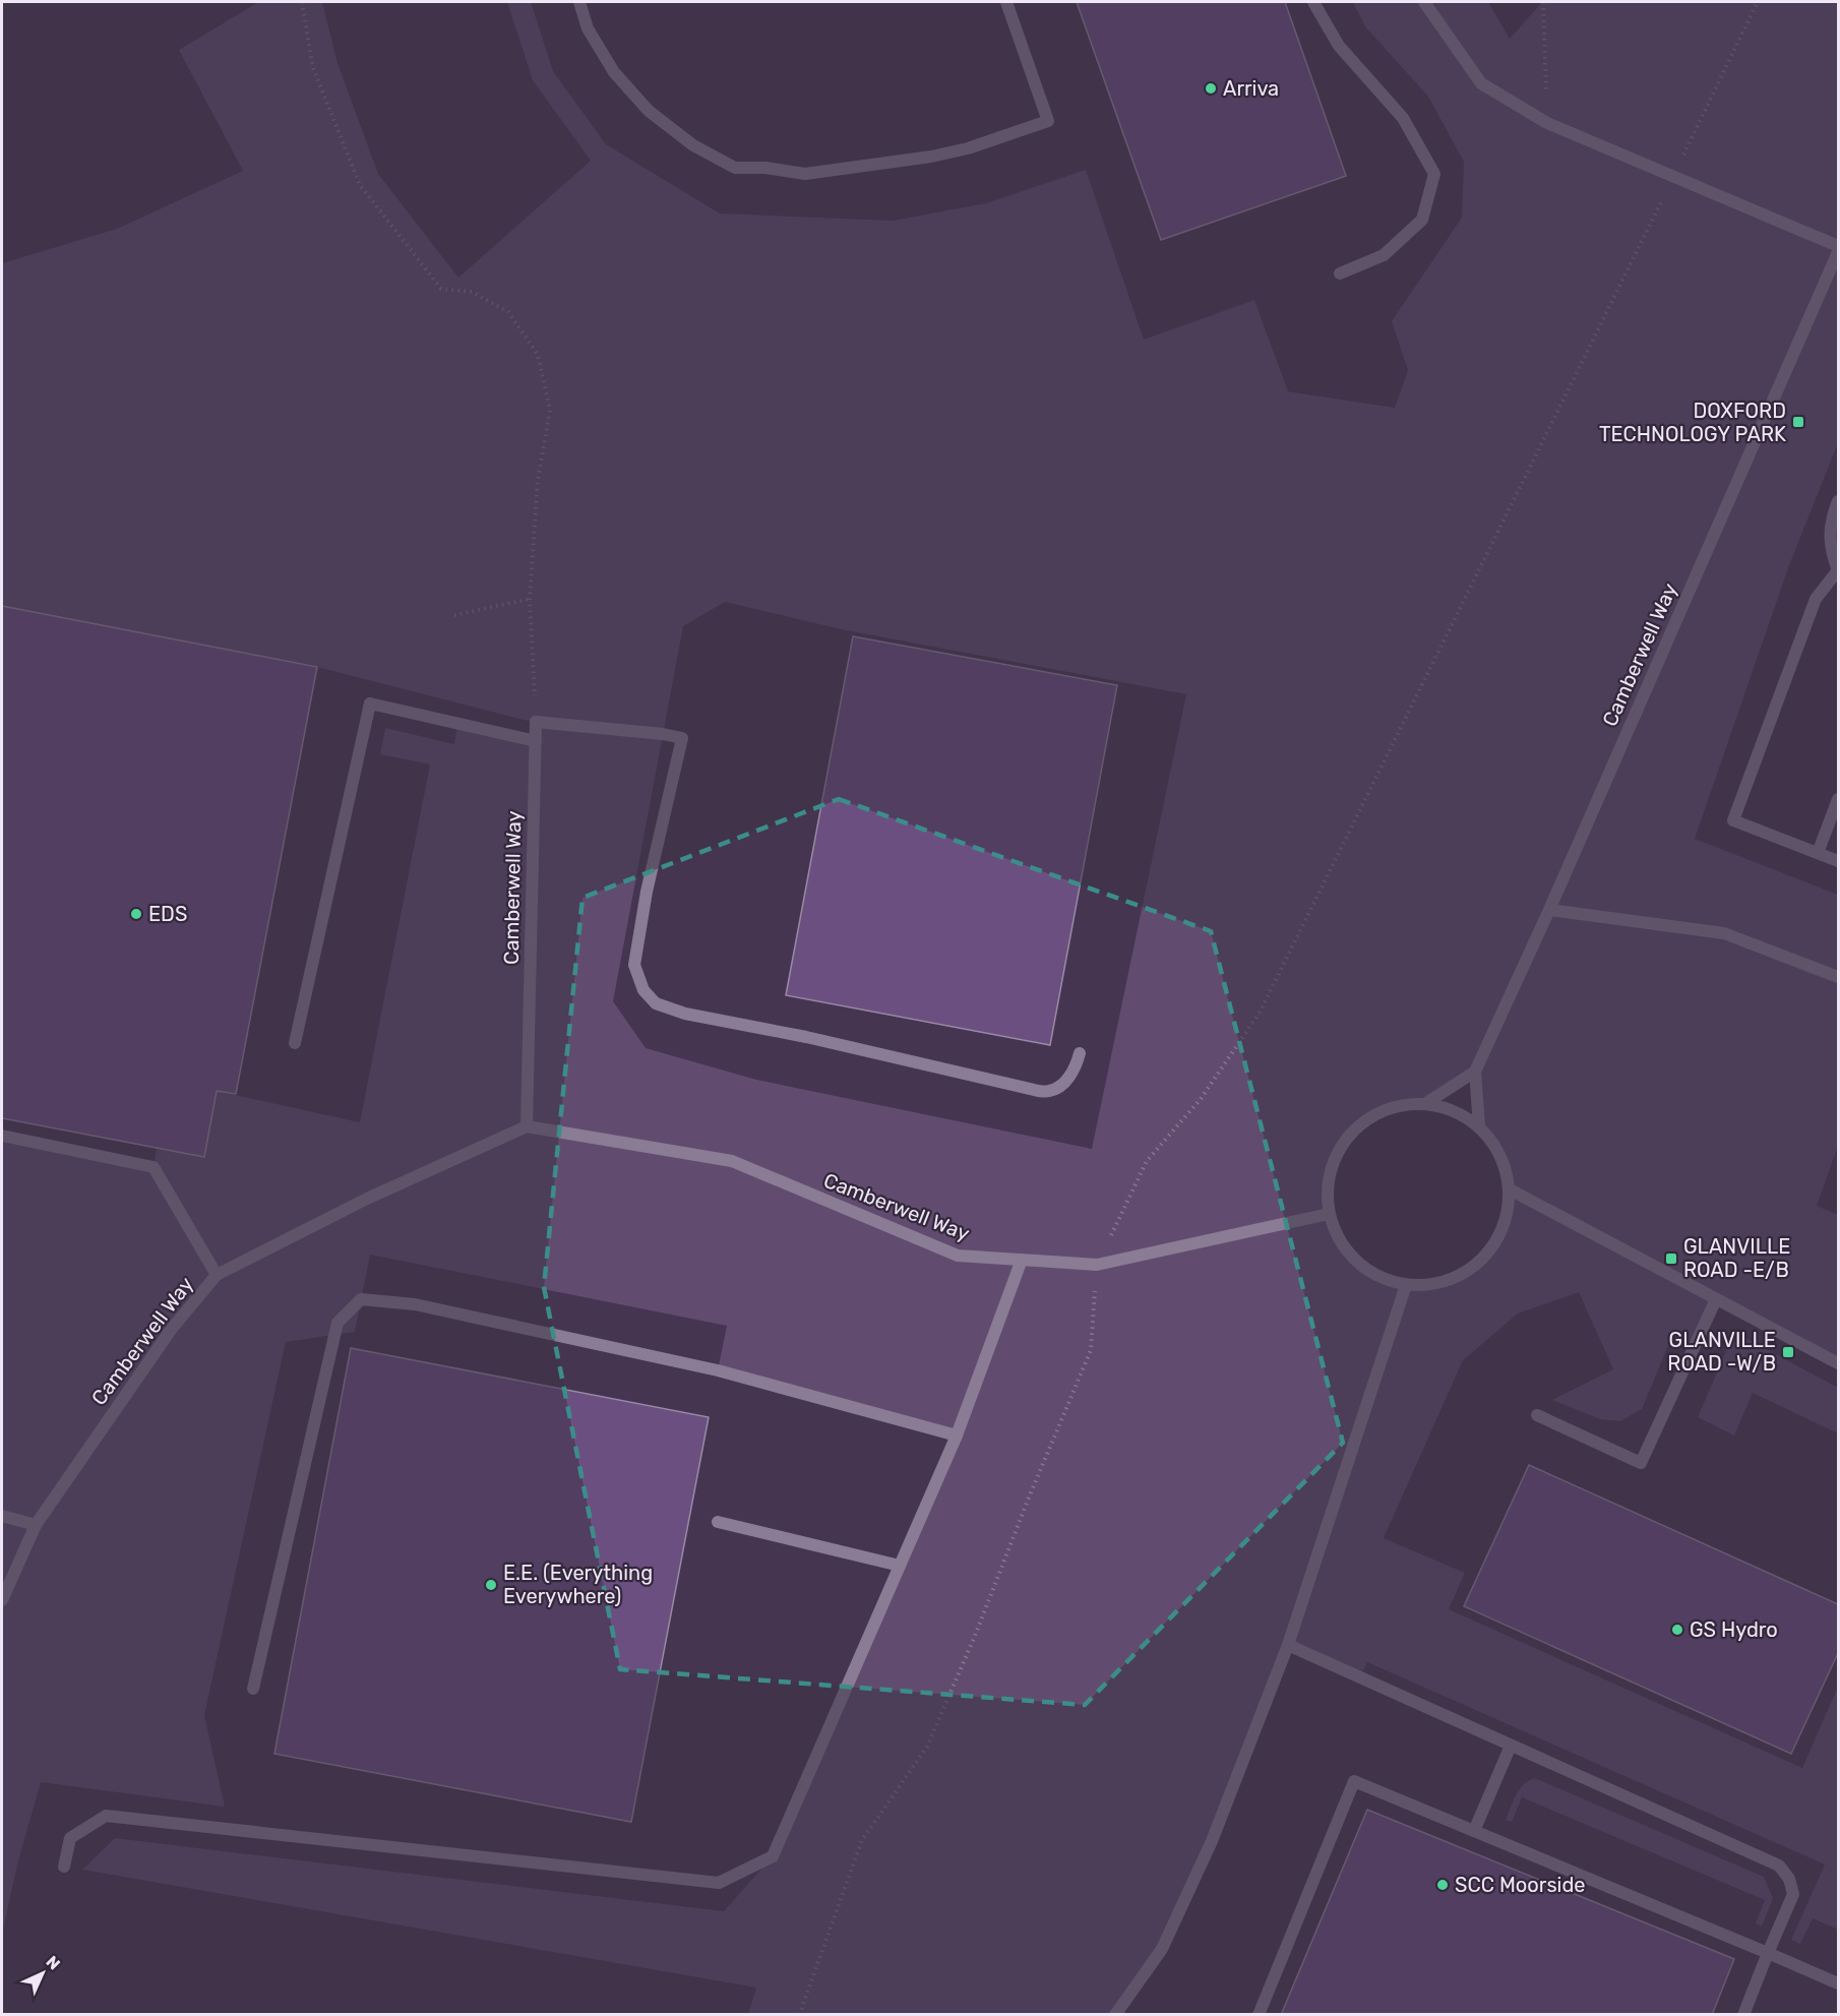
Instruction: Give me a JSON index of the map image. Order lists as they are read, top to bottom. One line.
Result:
{"streets":{"street":["Camberwell Way"]},"places":{"other":["Arriva","EDS","E.E. (Everything Everywhere)","GS Hydro","SCC Moorside"],"transit":["DOXFORD TECHNOLOGY PARK","GLANVILLE ROAD -E/B","GLANVILLE ROAD -W/B"]},"north":"top right"}
